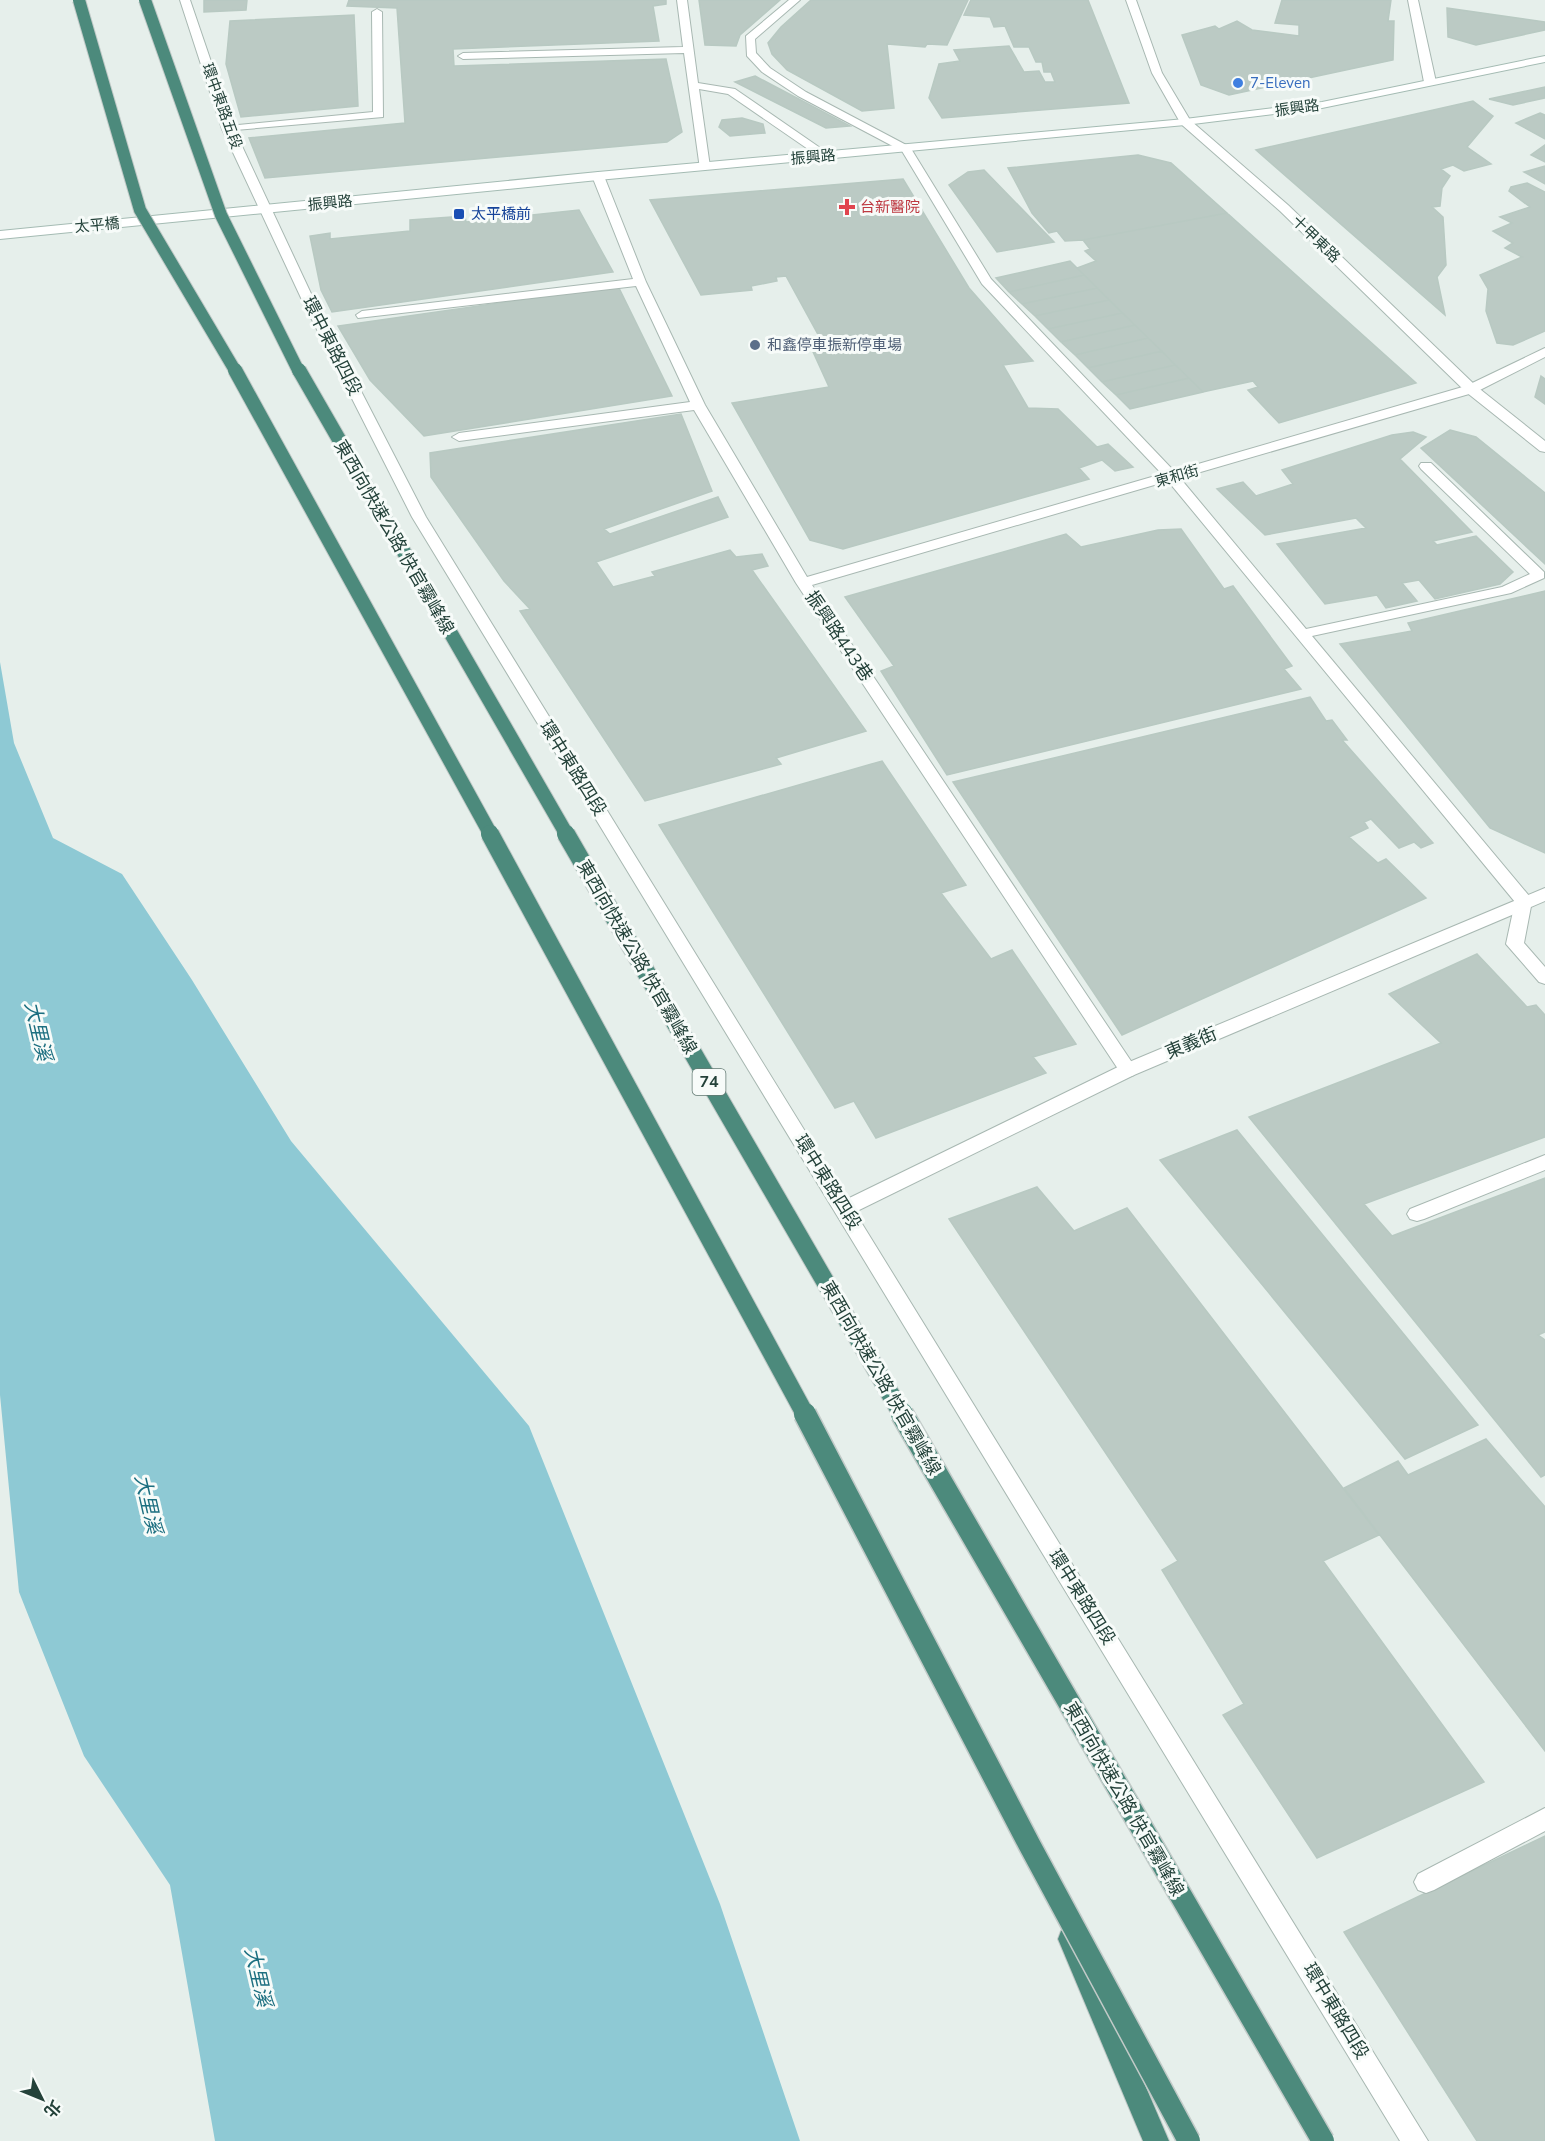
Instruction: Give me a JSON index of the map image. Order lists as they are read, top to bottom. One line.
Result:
{"streets":{"highway":["東西向快速公路 快官霧峰線","74"],"street":["環中東路五段","振興路","太平橋","十甲東路","環中東路四段","東和街","振興路443巷","東義街"]},"crossings":[["環中東路五段","振興路"],["環中東路五段","環中東路四段"],["振興路","太平橋"],["振興路","十甲東路"],["振興路","環中東路四段"],["振興路","振興路443巷"],["十甲東路","東和街"],["環中東路四段","東義街"],["東和街","振興路443巷"],["振興路443巷","東義街"]],"water":["大里溪"],"places":{"other":["7-Eleven","和鑫停車振新停車場"],"health":["台新醫院"],"transit":["太平橋前"]},"north":"bottom right"}
